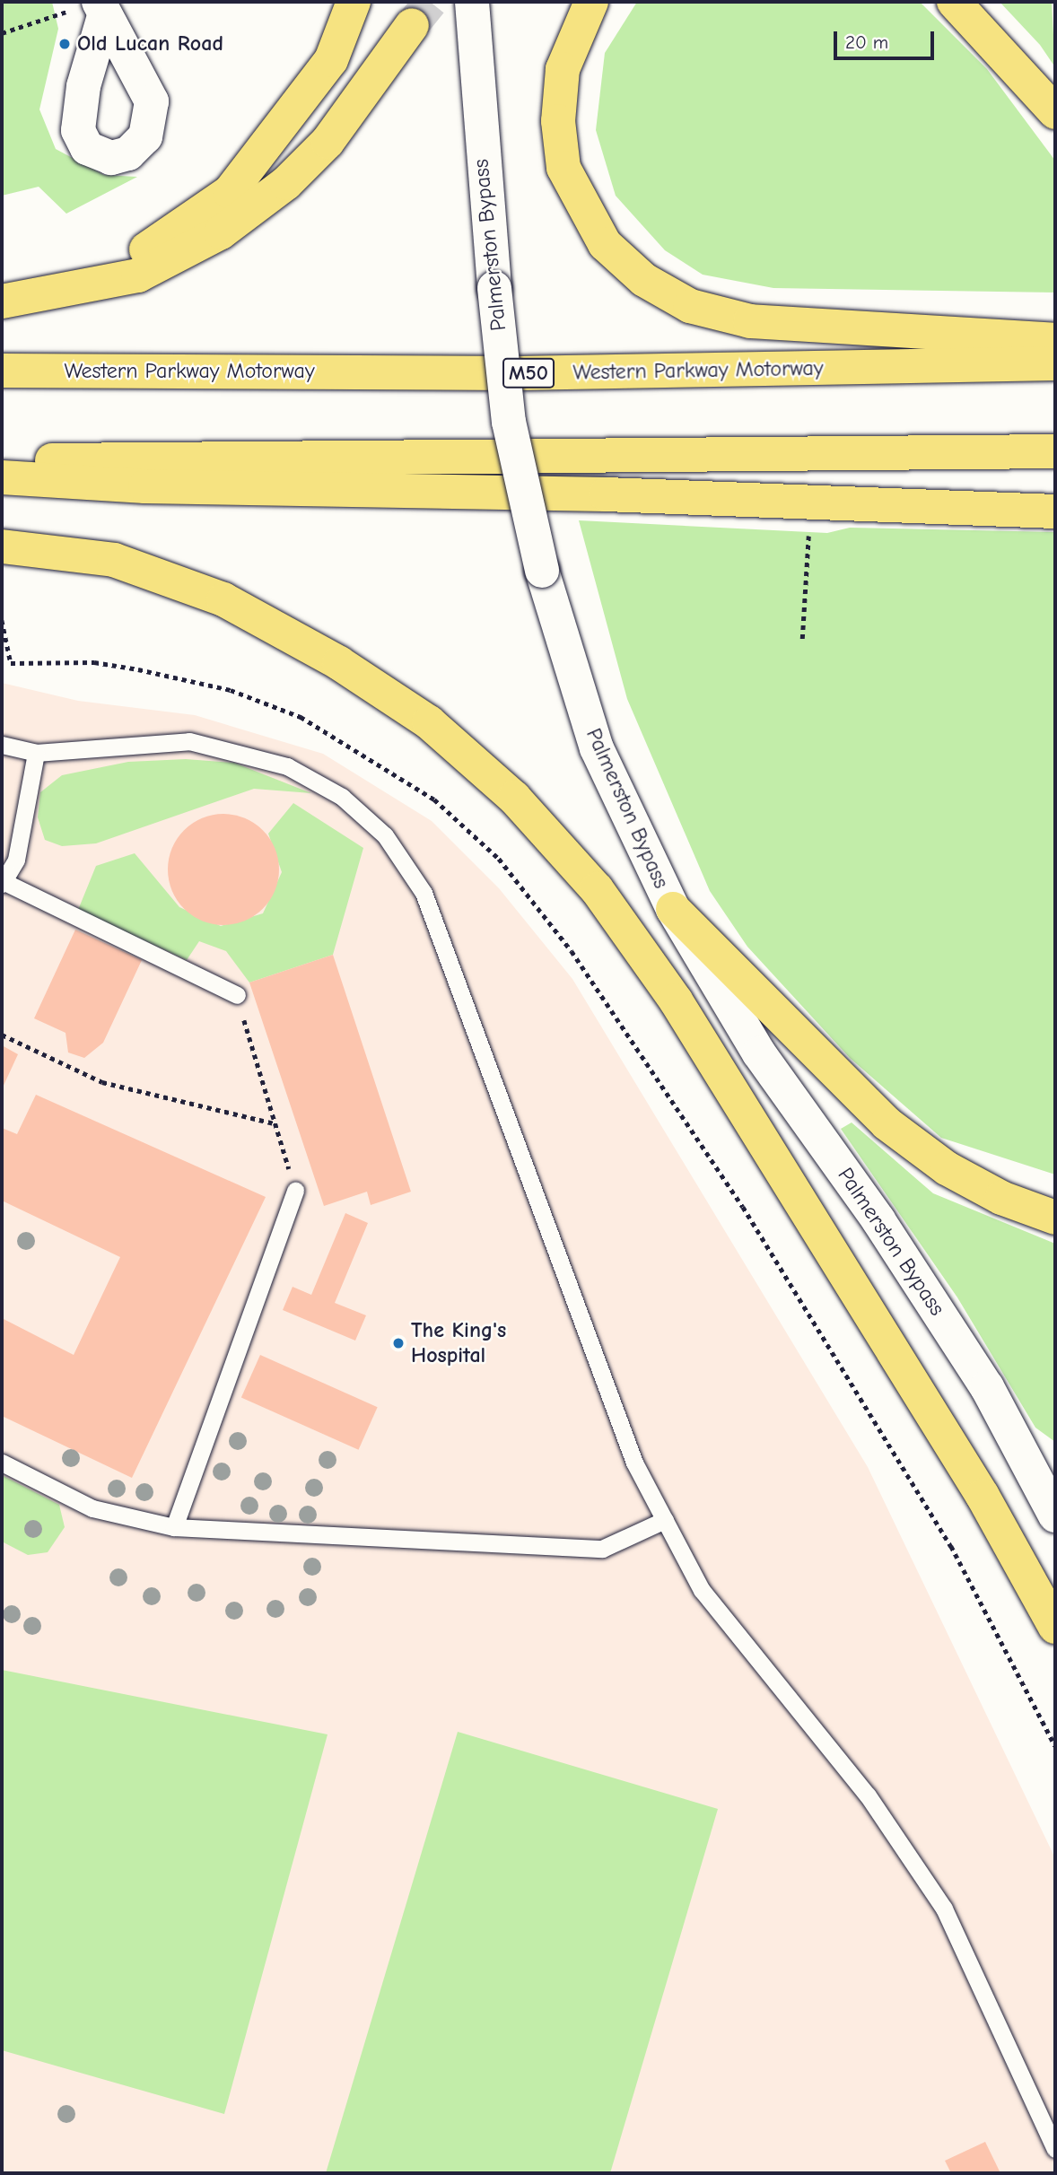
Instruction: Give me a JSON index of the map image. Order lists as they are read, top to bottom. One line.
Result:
{"streets":{"highway":["Western Parkway Motorway","M50"],"main road":["Palmerston Bypass"]},"places":["Old Lucan Road","The King's Hospital"],"scale_bar":"20 m"}
